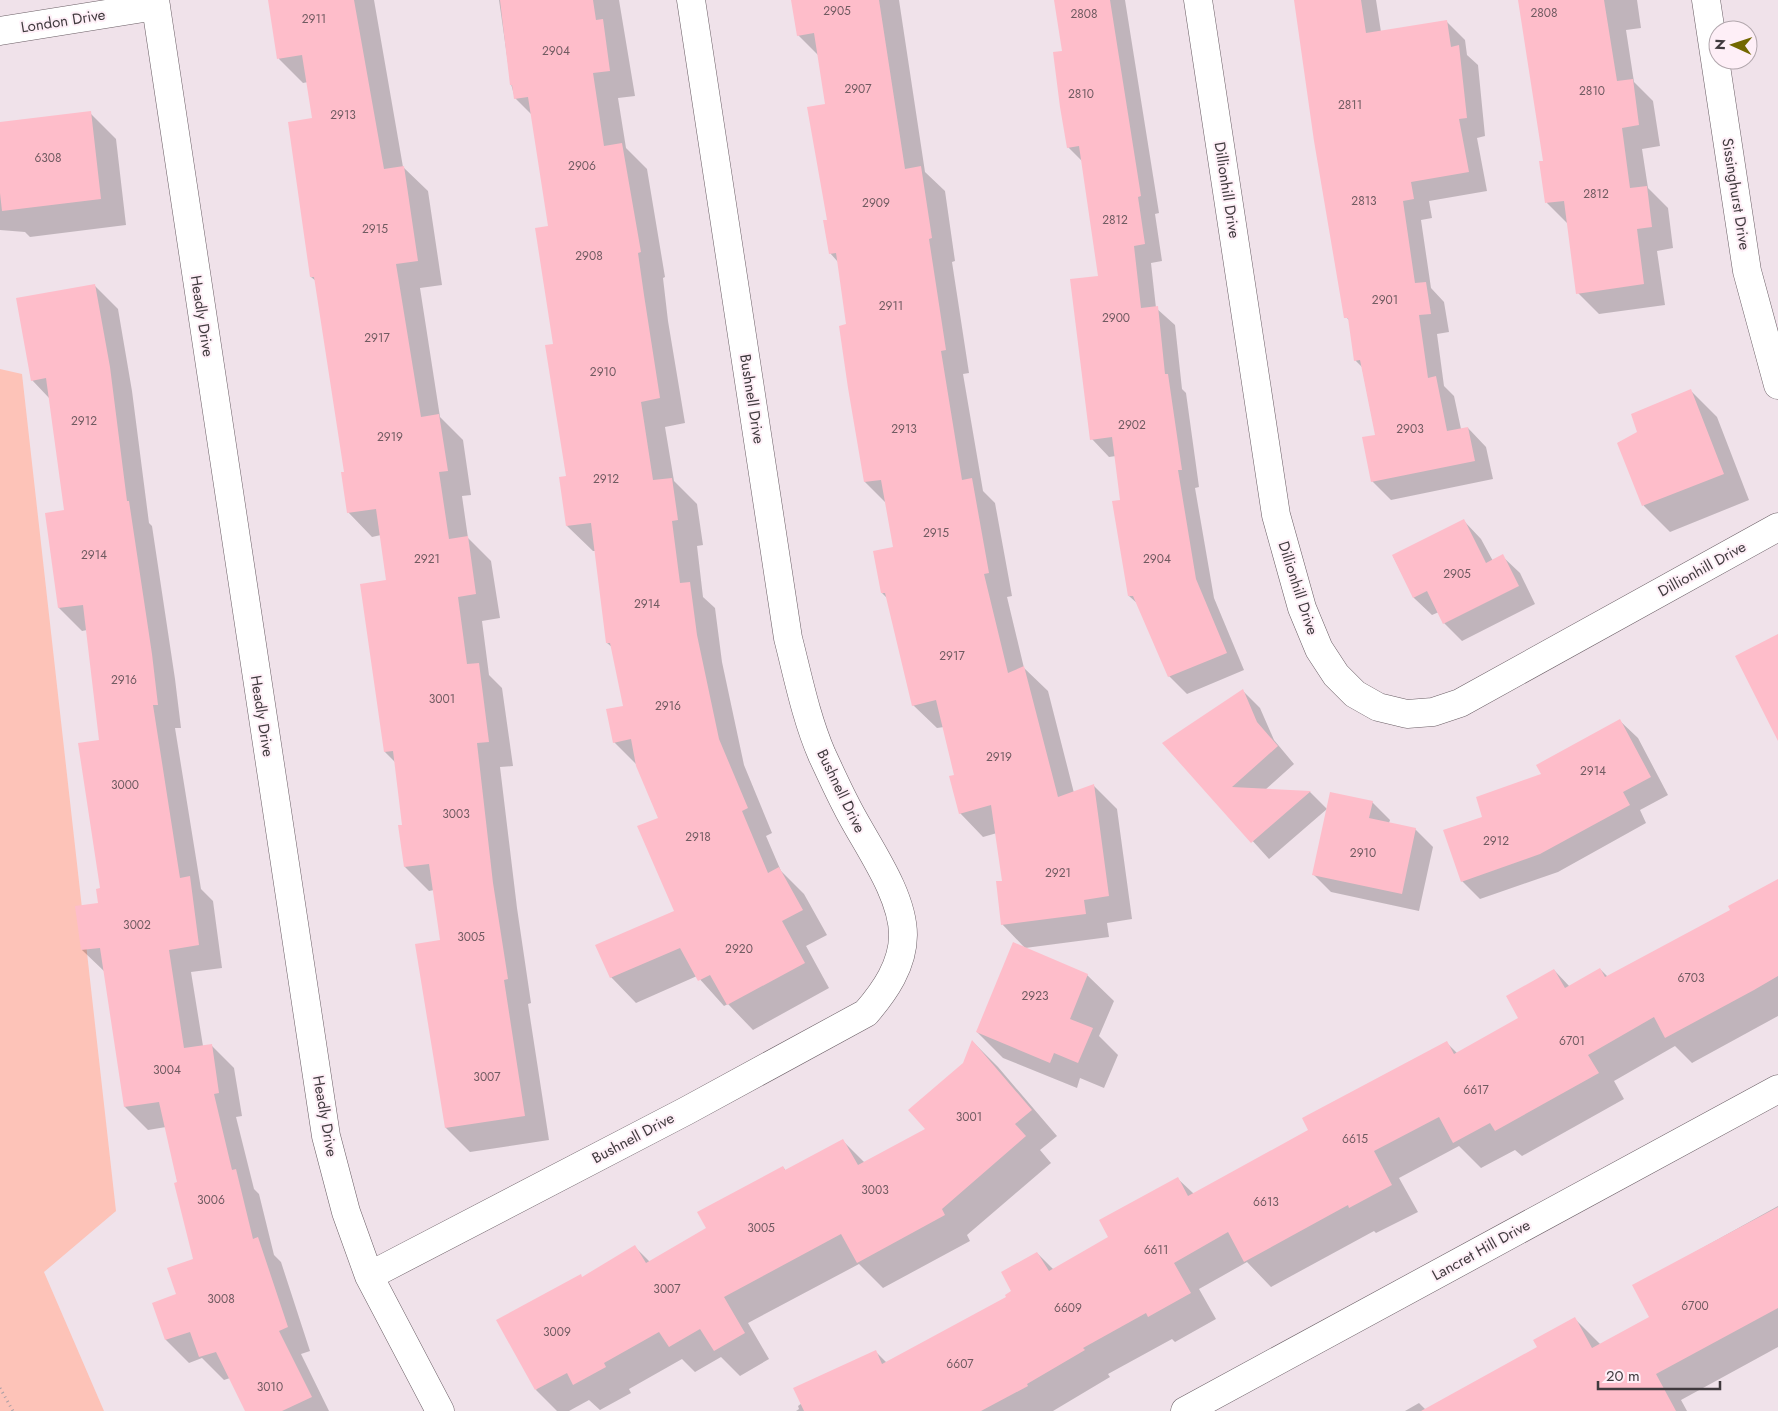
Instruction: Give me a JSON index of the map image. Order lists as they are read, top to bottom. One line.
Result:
{"streets":{"street":["London Drive","Dillionhill Drive","Sissinghurst Drive","Headly Drive","Bushnell Drive","Lancret Hill Drive"]},"crossings":[["London Drive","Headly Drive"],["Headly Drive","Bushnell Drive"]],"house_numbers":["2905","2808","2808","2911","2904","2907","2810","2810","2811","2913","6308","2906","2812","2813","2909","2812","2915","2908","2901","2911","2900","2917","2910","2912","2902","2913","2903","2919","2912","2915","2914","2921","2904","2905","2914","2917","2916","3001","2916","2919","2914","3000","3003","2918","2912","2910","2921","3002","3005","2920","6703","2923","6701","3004","3007","6617","3001","6615","3003","3006","6613","3005","6611","3007","3008","6700","6609","3009","6607","3010"],"scale_bar":"20 m","north":"left"}
